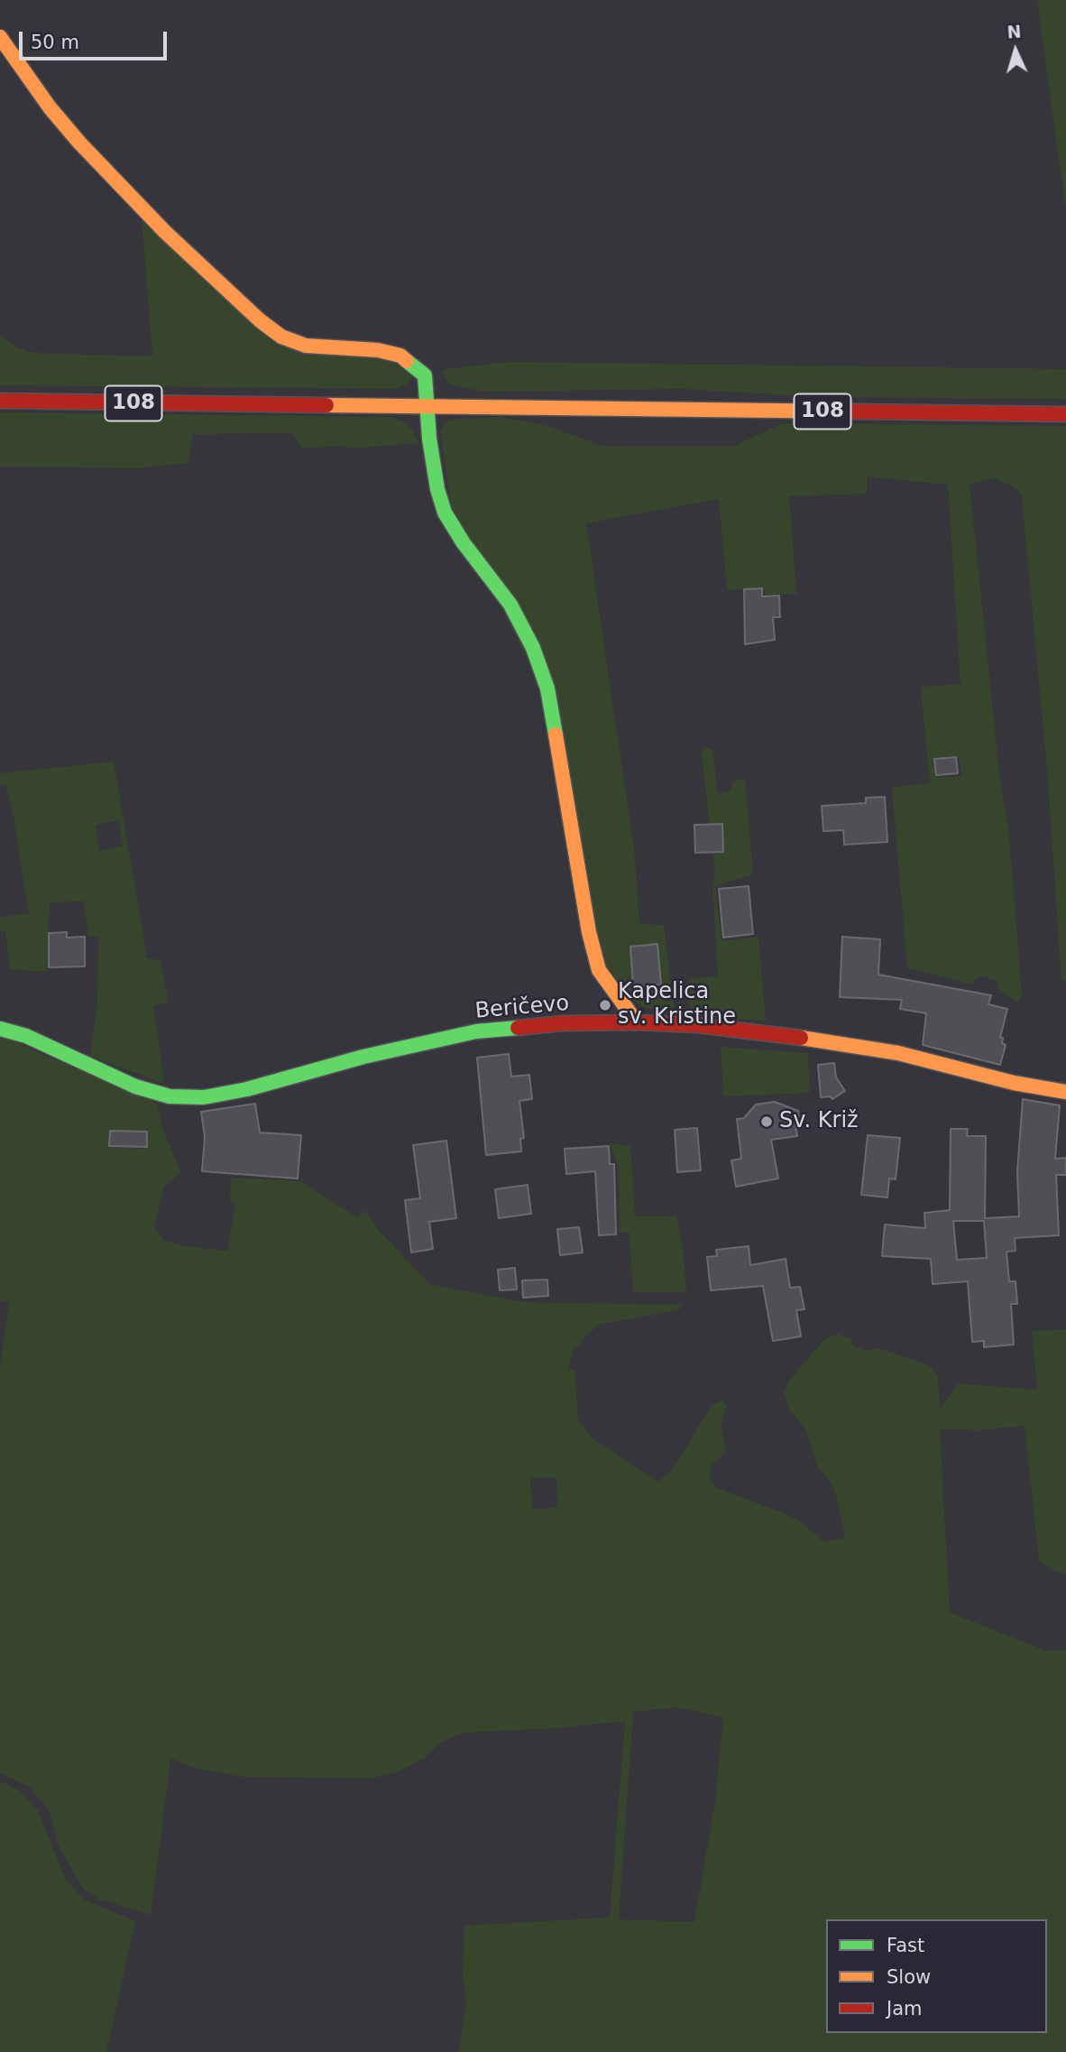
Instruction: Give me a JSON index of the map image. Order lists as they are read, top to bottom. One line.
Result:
{"streets":{"street":["108","Beričevo"]},"places":["Kapelica sv. Kristine","Sv. Križ"],"legend":["Fast","Slow","Jam"],"scale_bar":"50 m","north":"top"}
